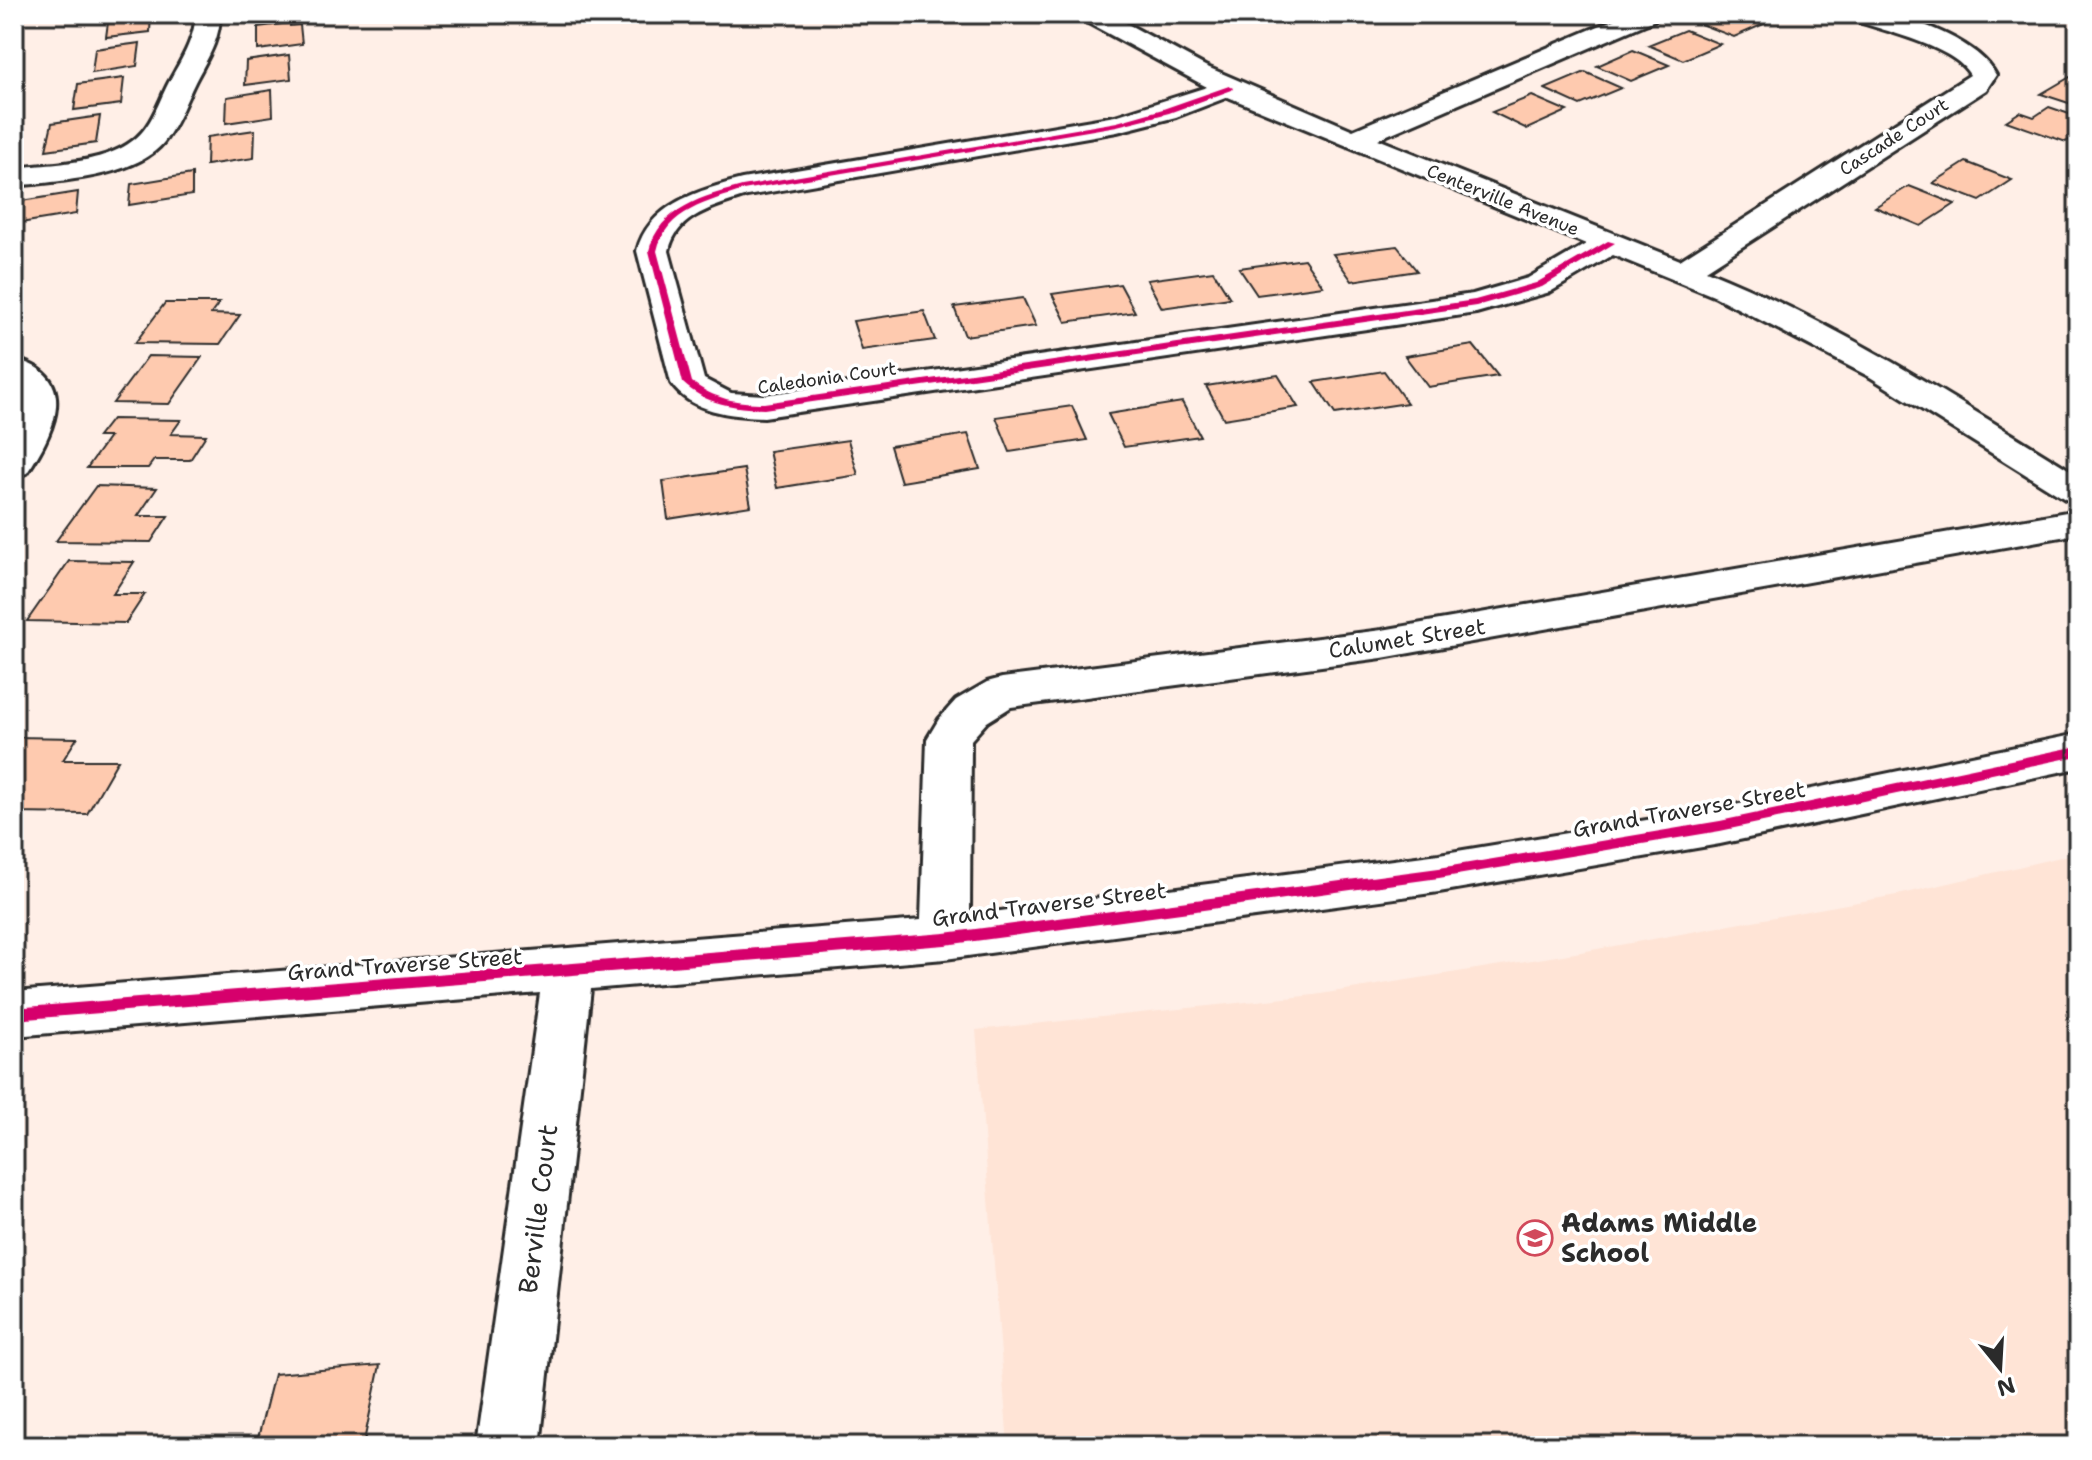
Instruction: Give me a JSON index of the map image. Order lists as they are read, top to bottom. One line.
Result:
{"streets":{"street":["Cascade Court","Centerville Avenue","Caledonia Court","Calumet Street","Grand Traverse Street","Berville Court"]},"crossings":[["Cascade Court","Centerville Avenue"],["Centerville Avenue","Caledonia Court"],["Calumet Street","Grand Traverse Street"],["Grand Traverse Street","Berville Court"]],"places":{"school or university":["Adams Middle School"]},"north":"bottom"}
